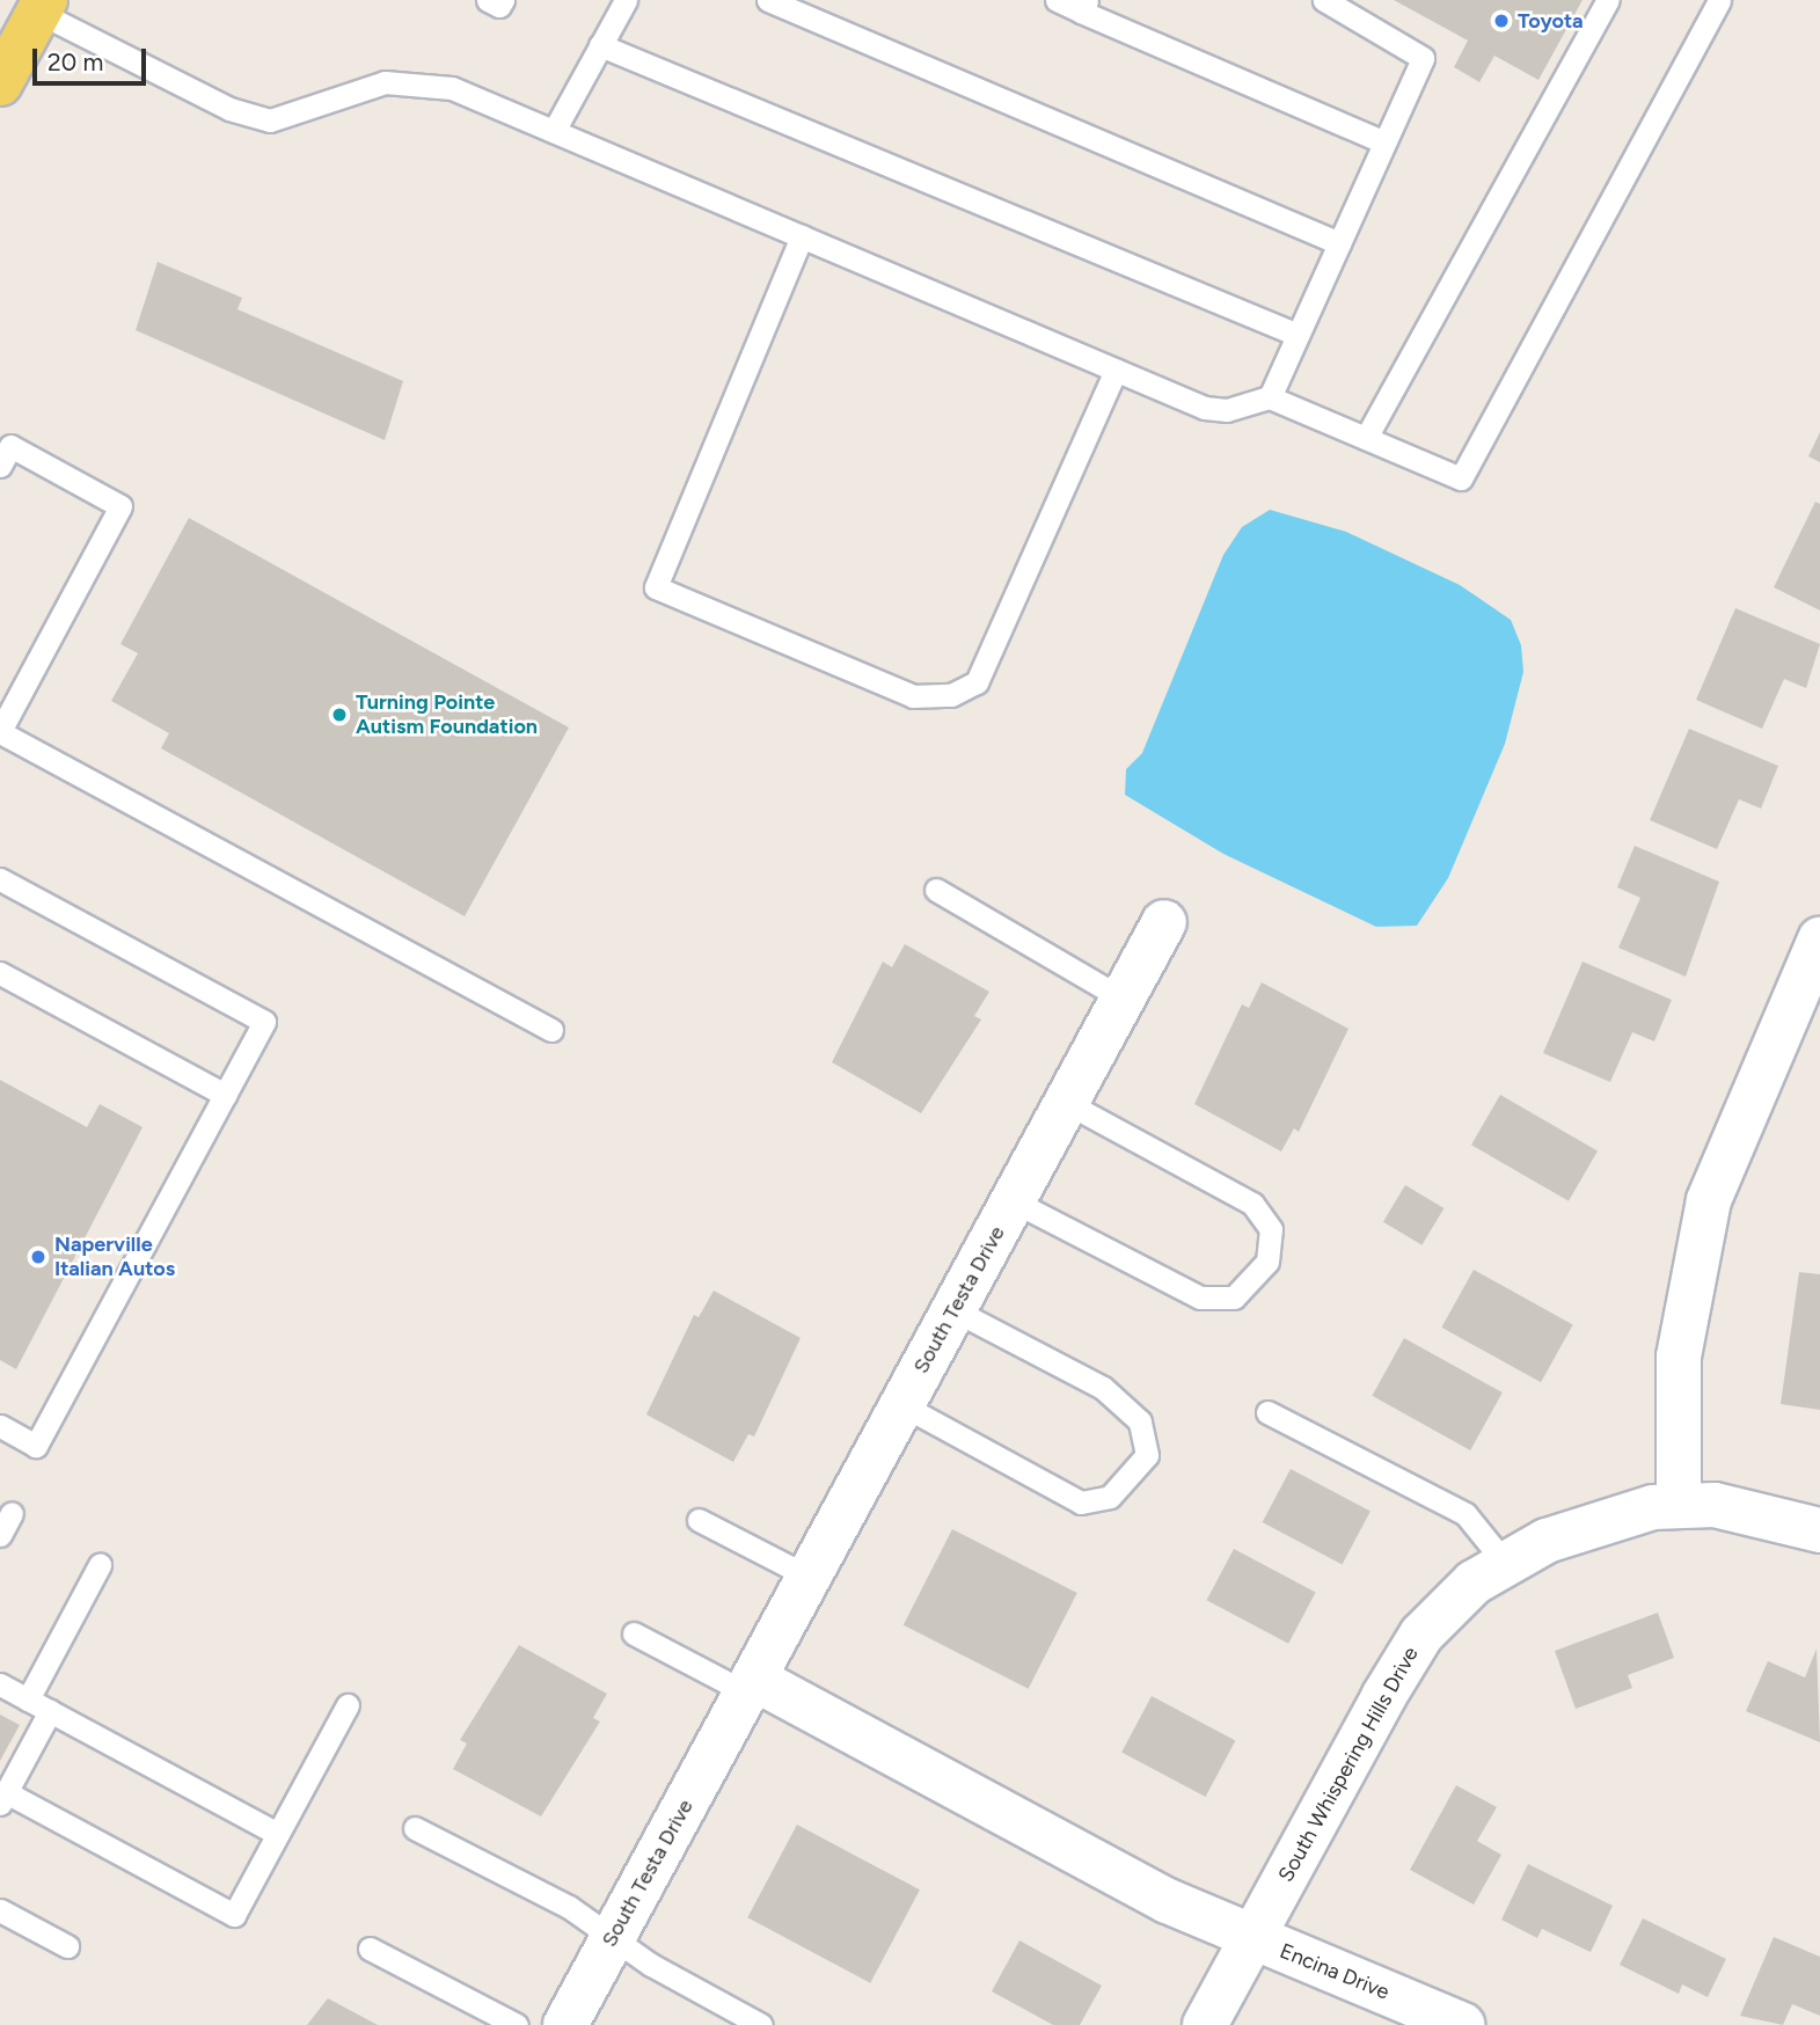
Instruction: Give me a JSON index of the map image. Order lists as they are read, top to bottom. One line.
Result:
{"streets":{"street":["South Testa Drive","South Whispering Hills Drive","Encina Drive"]},"crossings":[["South Whispering Hills Drive","Encina Drive"]],"places":["Toyota","Turning Pointe Autism Foundation","Naperville Italian Autos"],"scale_bar":"20 m"}
